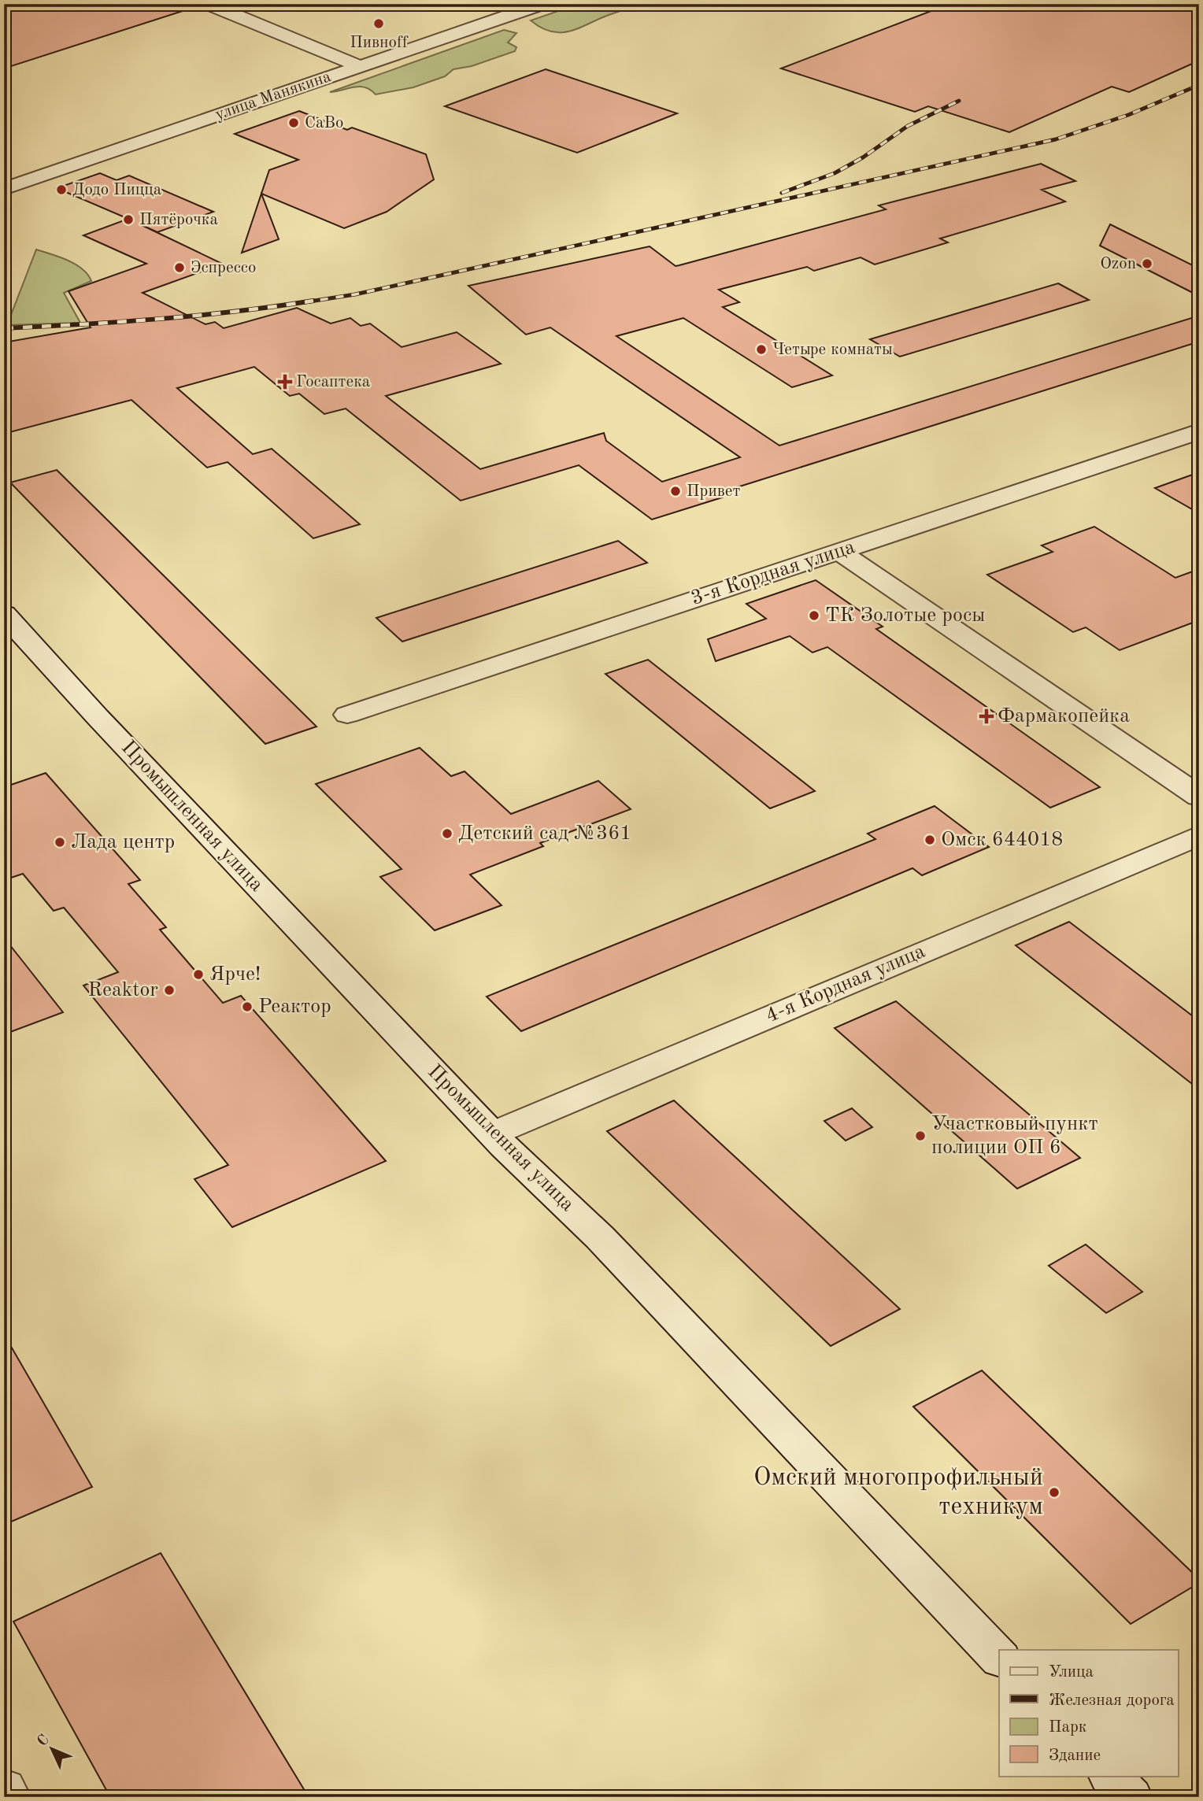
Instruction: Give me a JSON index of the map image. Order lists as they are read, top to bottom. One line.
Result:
{"streets":{"street":["улица Манякина","3-я Кордная улица","Промышленная улица","4-я Кордная улица"]},"crossings":[["Промышленная улица","4-я Кордная улица"]],"places":{"other":["Пивноff","СаВо","Додо Пицца","Пятёрочка","Ozon","Эспрессо","Четыре комнаты","Привет","ТК Золотые росы","Детский сад №361","Омск 644018","Лада центр","Ярче!","Reaktor","Реактор","Участковый пункт полиции ОП 6","Омский многопрофильный техникум"],"health":["Госаптека","Фармакопейка"]},"legend":["Улица","Железная дорога","Парк","Здание"],"north":"top left"}
